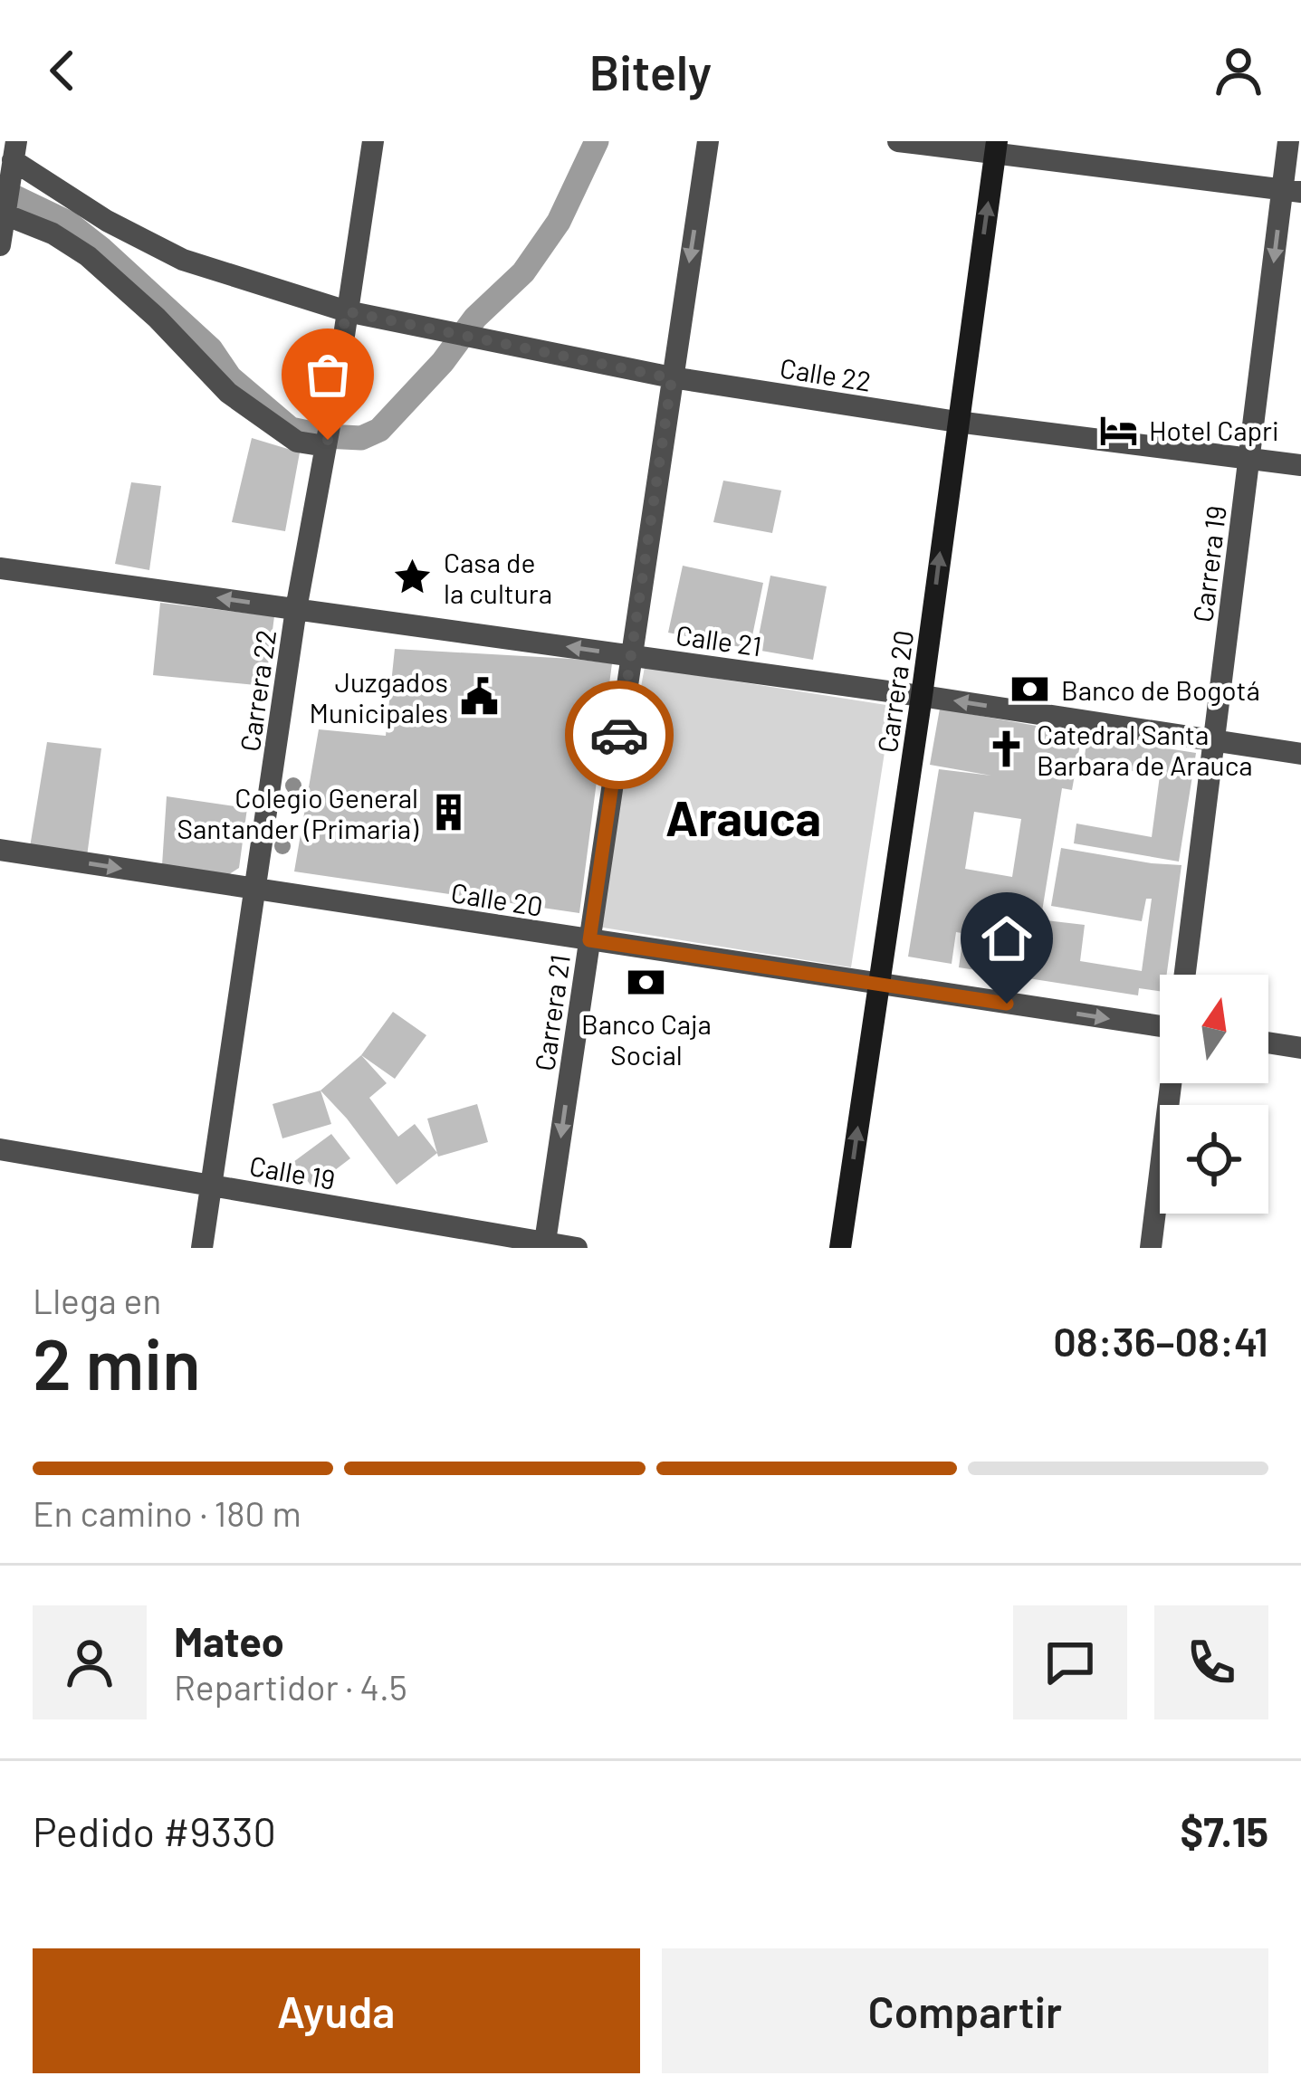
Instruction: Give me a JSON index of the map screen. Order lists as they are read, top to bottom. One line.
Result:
{"streets":{"street":["Calle 22","Carrera 19","Calle 21","Carrera 22","Carrera 20","Calle 20","Carrera 21","Calle 19"]},"crossings":[["Calle 22","Carrera 19"],["Calle 22","Carrera 22"],["Calle 22","Carrera 20"],["Calle 22","Carrera 21"],["Carrera 19","Calle 21"],["Calle 21","Carrera 22"],["Calle 21","Carrera 20"],["Calle 21","Carrera 21"],["Carrera 22","Calle 20"],["Carrera 22","Calle 19"],["Carrera 20","Calle 20"],["Calle 20","Carrera 21"],["Carrera 21","Calle 19"]],"one_way":["Calle 21","Carrera 20","Calle 20","Carrera 21"],"districts":["Arauca"],"places":{"hotel":["Hotel Capri"],"place":["Casa de la cultura"],"bank":["Banco de Bogotá","Banco Caja Social"],"public building":["Juzgados Municipales"],"church":["Catedral Santa Barbara de Arauca"],"building":["Colegio General Santander (Primaria)"]},"north":"top","page":{"header":"Bitely","heading":["2 min","Llega en","08:36–08:41"],"panel":["Mateo","Repartidor · 4.5","Pedido #9330","$7.15"],"bar":"En camino · 180 m","buttons":["Ayuda","Compartir"]}}
